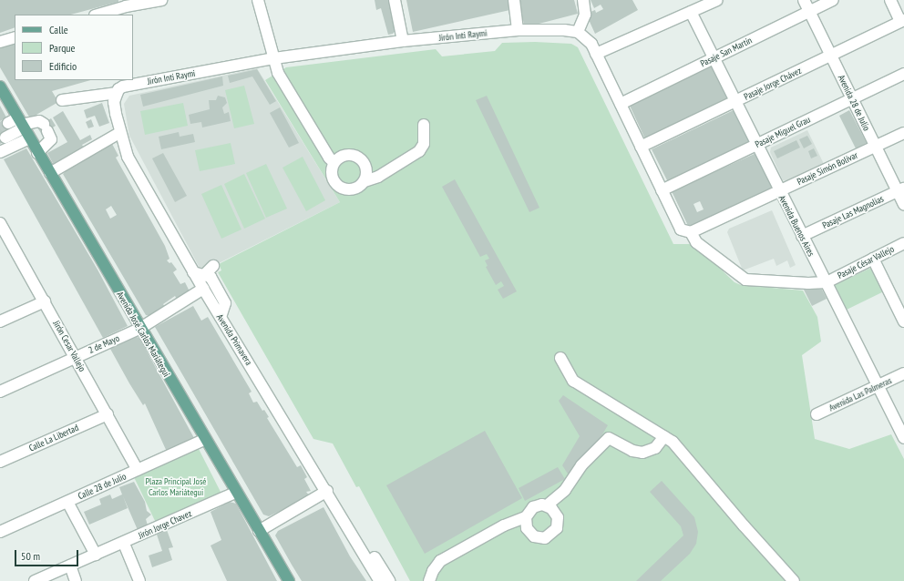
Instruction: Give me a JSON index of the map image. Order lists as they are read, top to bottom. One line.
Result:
{"streets":{"main road":["Avenida José Carlos Mariátegui"],"street":["Jirón Inti Raymi","Pasaje San Martín","Pasaje Jorge Chávez","Avenida 28 de Julio","Pasaje Miguel Grau","Pasaje Simón Bolívar","Pasaje Las Magnolias","Avenida Buenos Aires","Pasaje César Vallejo","Avenida Primavera","2 de Mayo","Jirón Cesar Vallejo","Avenida Las Palmeras","Calle La Libertad","Calle 28 de Julio","Jirón Jorge Chavez"]},"crossings":[["Jirón Inti Raymi","Avenida Primavera"],["Pasaje San Martín","Avenida 28 de Julio"],["Pasaje San Martín","Avenida Buenos Aires"],["Pasaje Jorge Chávez","Avenida 28 de Julio"],["Pasaje Jorge Chávez","Avenida Buenos Aires"],["Avenida 28 de Julio","Pasaje Miguel Grau"],["Avenida 28 de Julio","Pasaje Simón Bolívar"],["Avenida 28 de Julio","Pasaje Las Magnolias"],["Pasaje Miguel Grau","Avenida Buenos Aires"],["Pasaje Simón Bolívar","Avenida Buenos Aires"],["Pasaje Las Magnolias","Avenida Buenos Aires"],["Avenida Buenos Aires","Pasaje César Vallejo"],["Avenida Buenos Aires","Avenida Las Palmeras"],["Avenida José Carlos Mariátegui","2 de Mayo"],["Avenida José Carlos Mariátegui","Calle 28 de Julio"],["Avenida José Carlos Mariátegui","Jirón Jorge Chavez"],["Avenida Primavera","2 de Mayo"],["2 de Mayo","Jirón Cesar Vallejo"],["Jirón Cesar Vallejo","Calle La Libertad"],["Jirón Cesar Vallejo","Calle 28 de Julio"]],"parks":["Plaza Principal José Carlos Mariátegui"],"legend":["Calle","Parque","Edificio"],"scale_bar":"50 m"}
